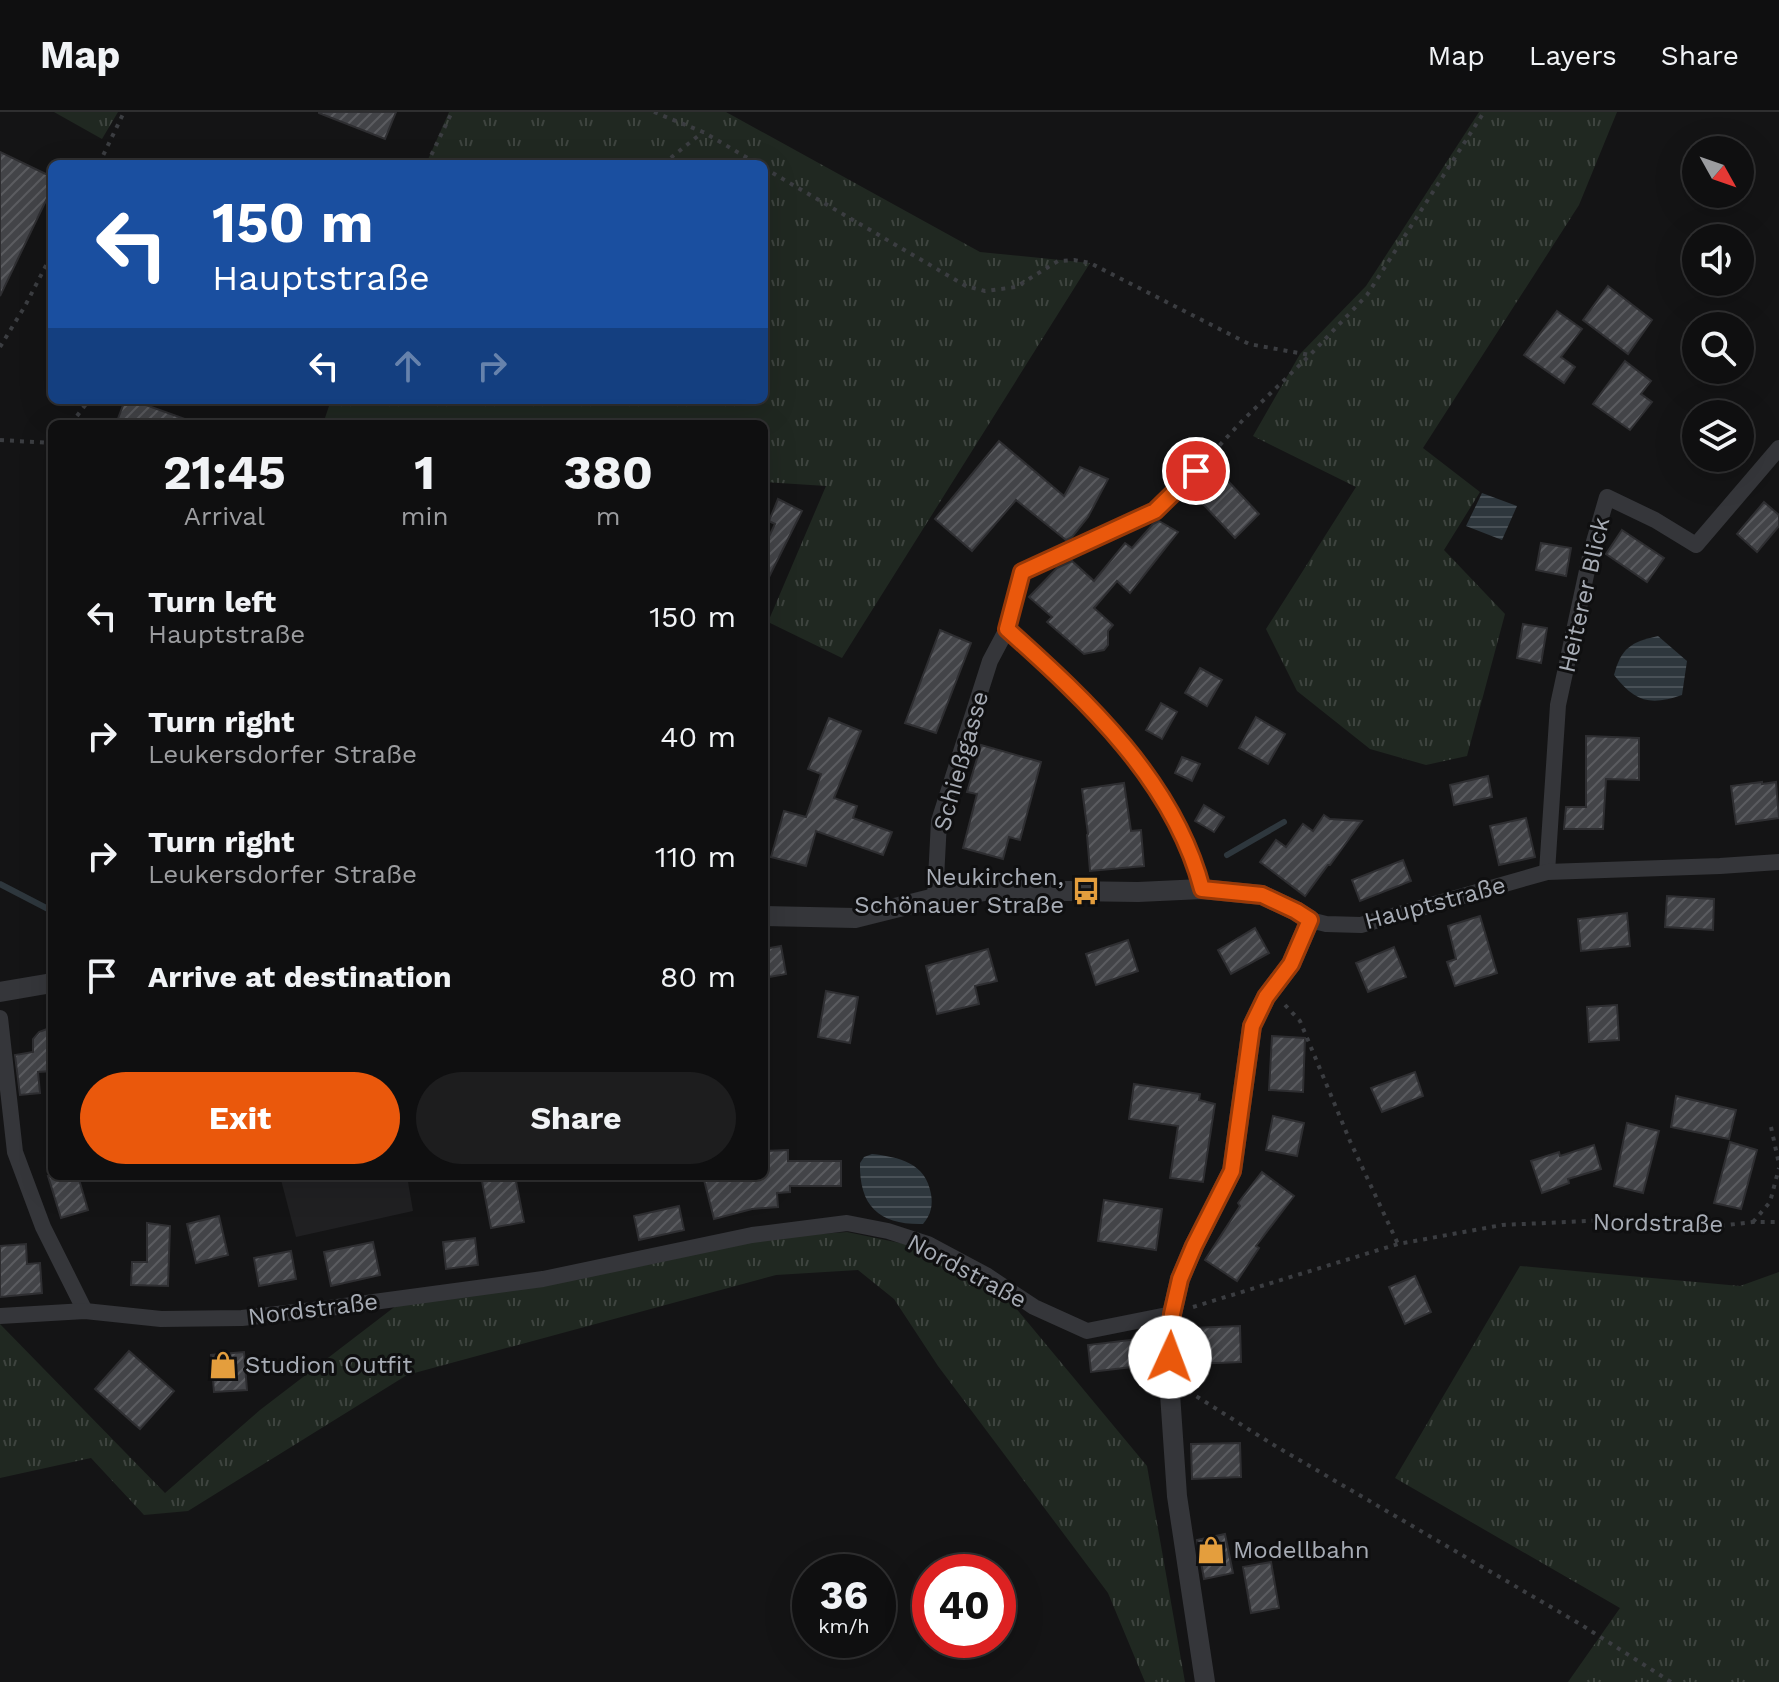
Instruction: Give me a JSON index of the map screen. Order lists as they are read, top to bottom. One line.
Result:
{"streets":{"street":["Heiterer Blick","Schießgasse","Hauptstraße","Nordstraße"]},"crossings":[["Heiterer Blick","Hauptstraße"],["Schießgasse","Hauptstraße"]],"places":{"bus stop":["Neukirchen, Schönauer Straße"],"shop":["Studion Outfit","Modellbahn"]},"north":"bottom right","page":{"header":"Map","nav":["Map","Layers","Share"],"turn":["150 m","Hauptstraße"],"eta":["21:45","Arrival","1","min","380","m"],"list":[{"name":"Turn left","note":"Hauptstraße","value":"150 m"},{"name":"Turn right","note":"Leukersdorfer Straße","value":"40 m"},{"name":"Turn right","note":"Leukersdorfer Straße","value":"110 m"},{"name":"Arrive at destination","value":"80 m"}],"buttons":["Exit","Share"],"speed":"36 km/h","limit":"40"}}
